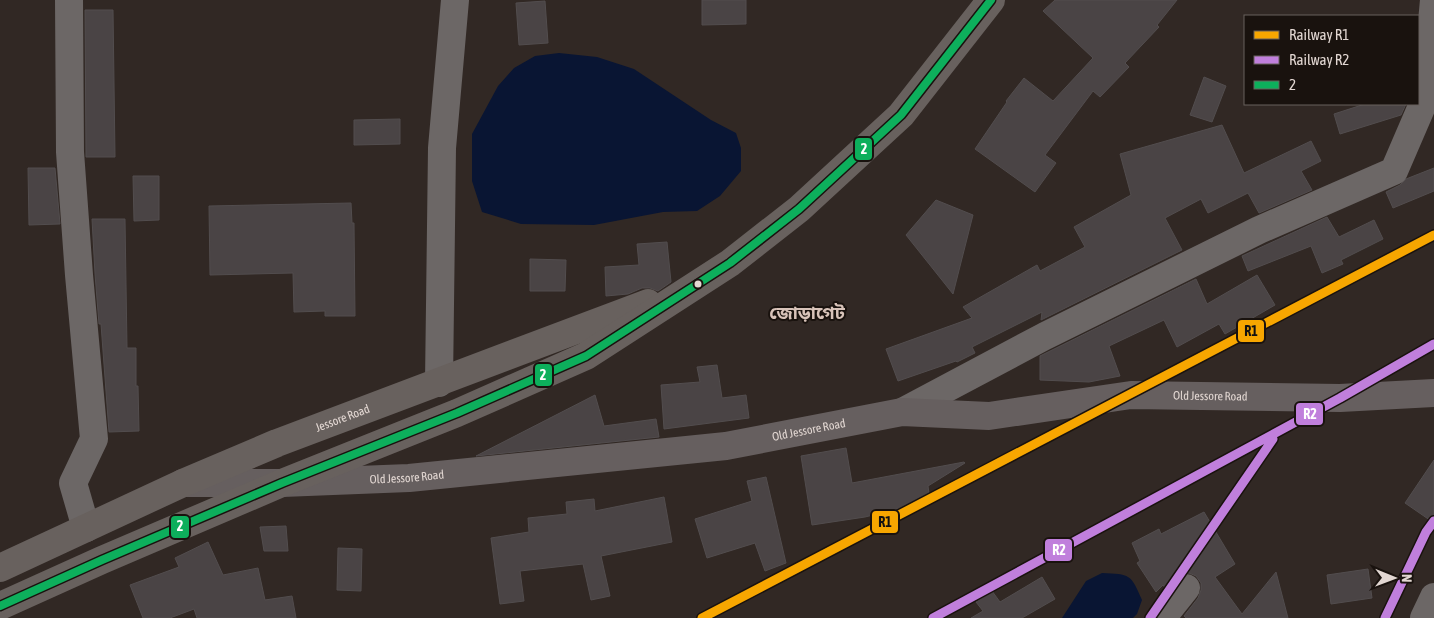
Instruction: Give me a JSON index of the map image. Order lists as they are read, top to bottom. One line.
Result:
{"streets":{"highway":["Jessore Road"],"main road":["Old Jessore Road"]},"crossings":[["Old Jessore Road","Jessore Road"]],"districts":["জোড়াগেট"],"lines":["transit line 2","rail line R1","rail line R2"],"legend":["Railway R1","Railway R2","2"],"north":"right"}
